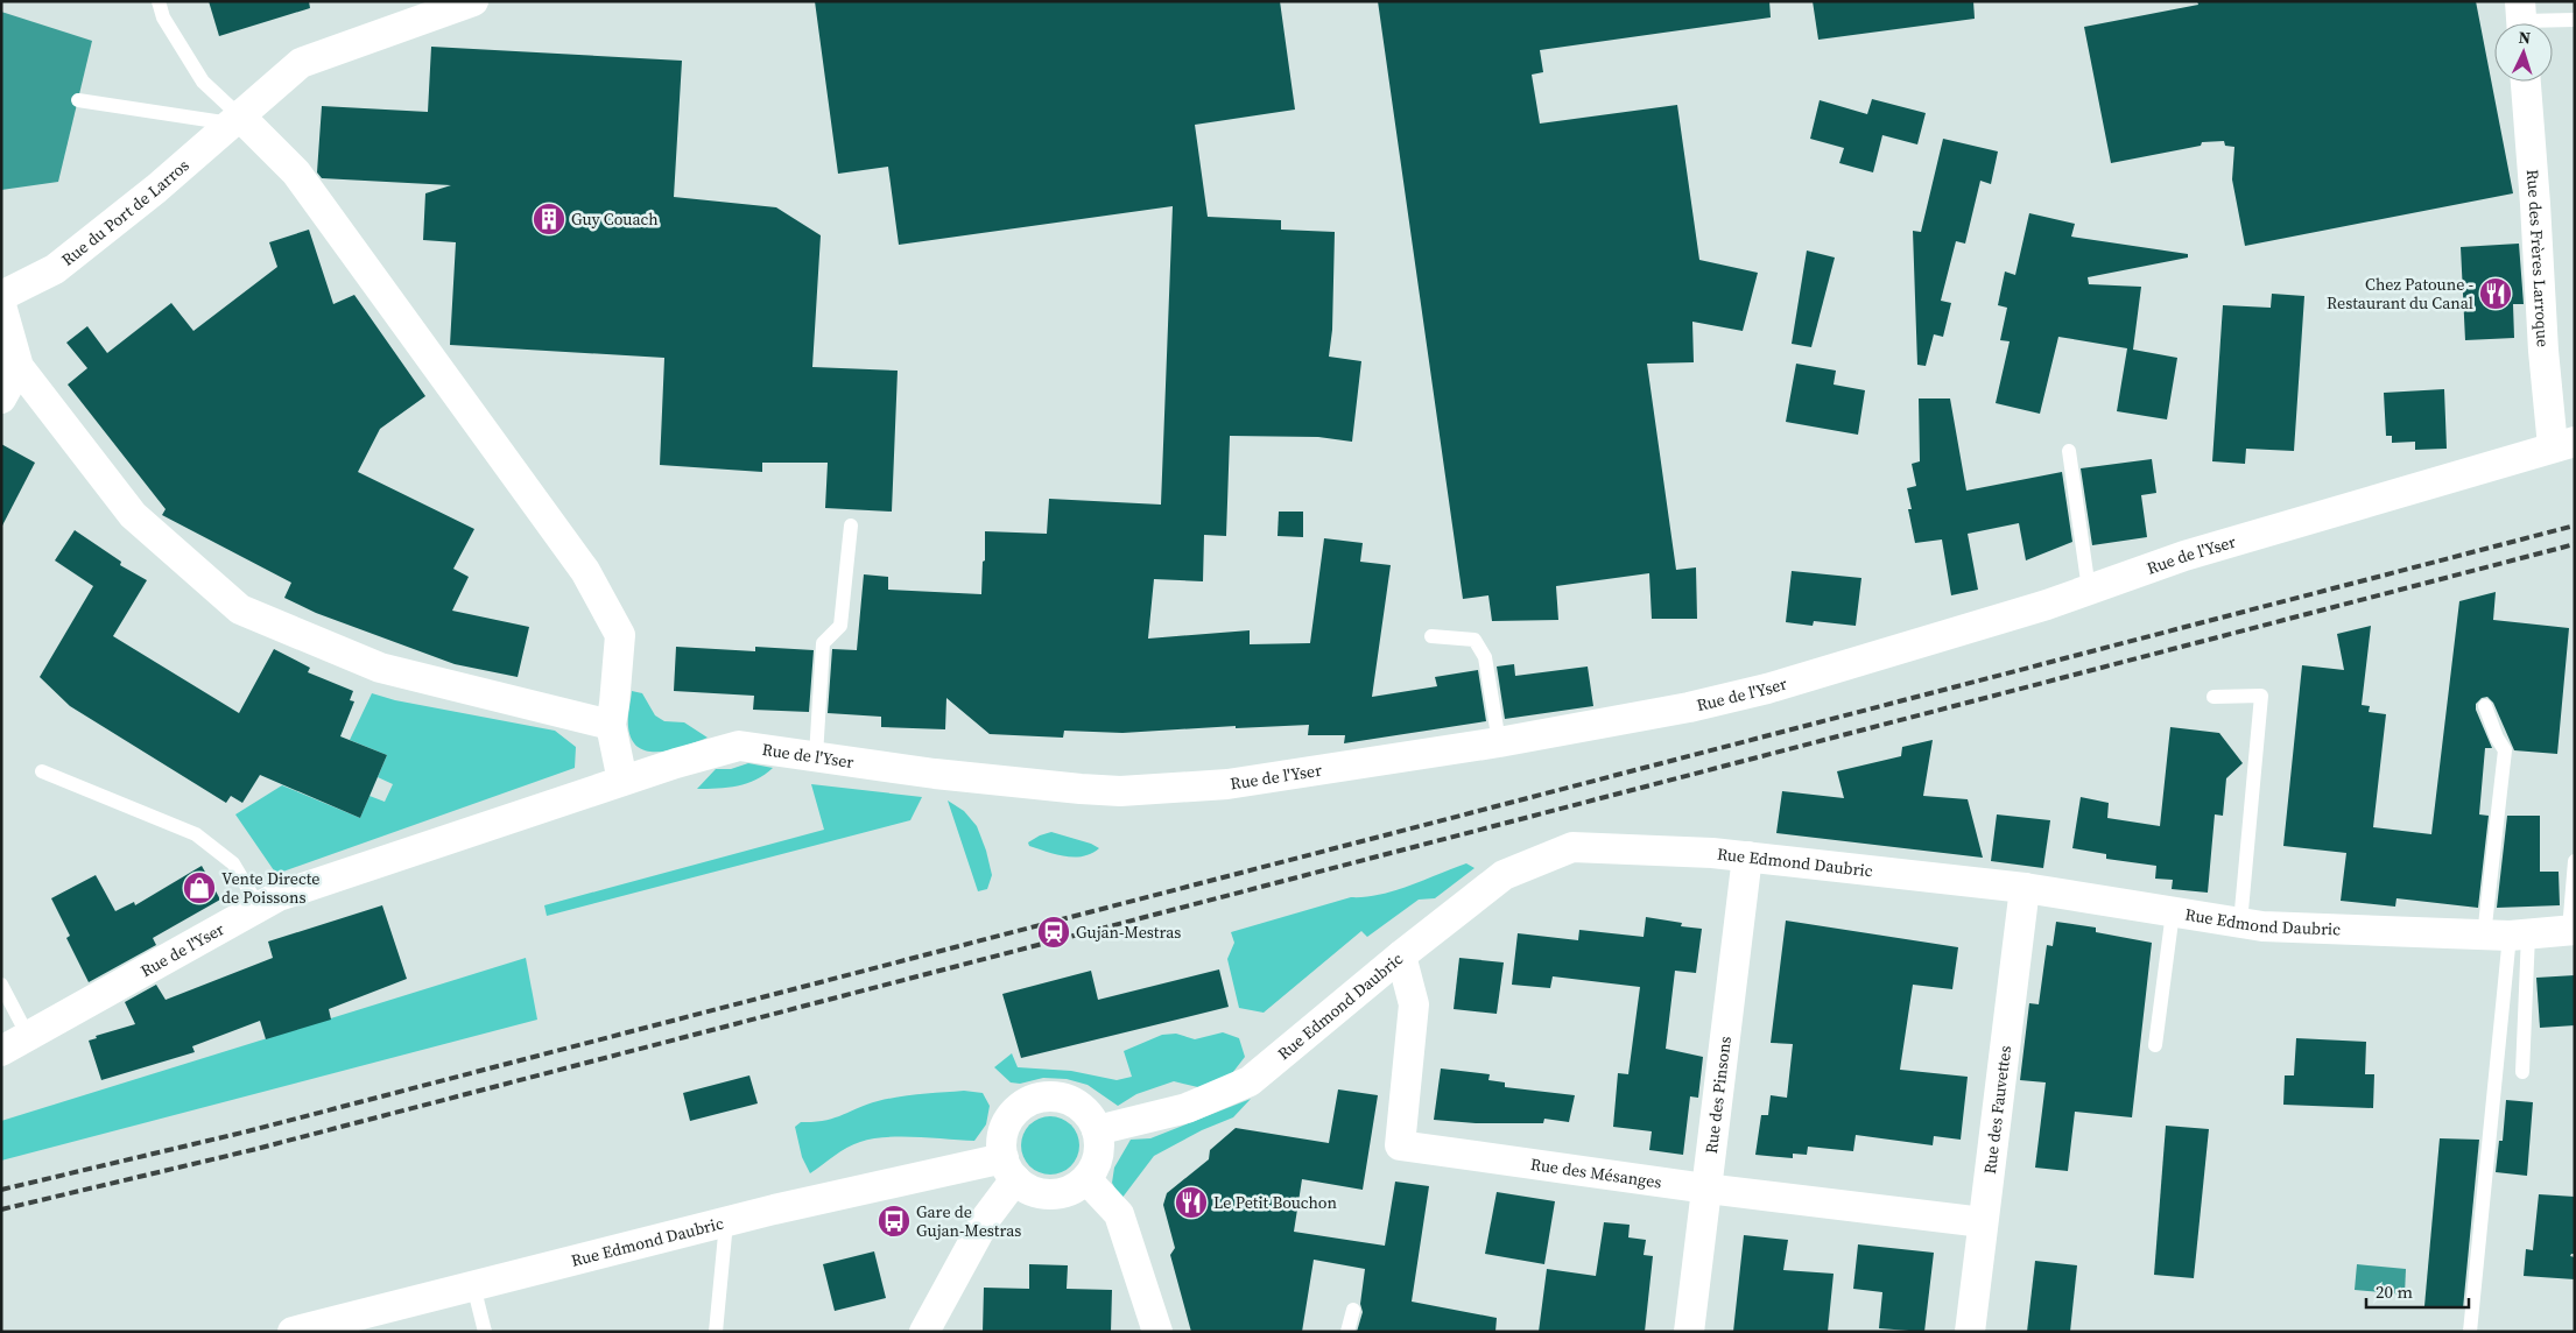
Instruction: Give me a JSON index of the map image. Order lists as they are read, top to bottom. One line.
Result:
{"streets":{"street":["Rue du Port de Larros","Rue des Frères Larroque","Rue de l'Yser","Rue Edmond Daubric","Rue des Pinsons","Rue des Fauvettes","Rue des Mésanges"]},"crossings":[["Rue des Frères Larroque","Rue de l'Yser"],["Rue Edmond Daubric","Rue des Pinsons"],["Rue Edmond Daubric","Rue des Fauvettes"],["Rue Edmond Daubric","Rue des Mésanges"],["Rue des Pinsons","Rue des Mésanges"],["Rue des Fauvettes","Rue des Mésanges"]],"places":{"building":["Guy Couach"],"restaurant":["Chez Patoune - Restaurant du Canal","Le Petit Bouchon"],"shop":["Vente Directe de Poissons"],"station":["Gujan-Mestras"],"bus stop":["Gare de Gujan-Mestras"]},"scale_bar":"20 m","north":"top"}
